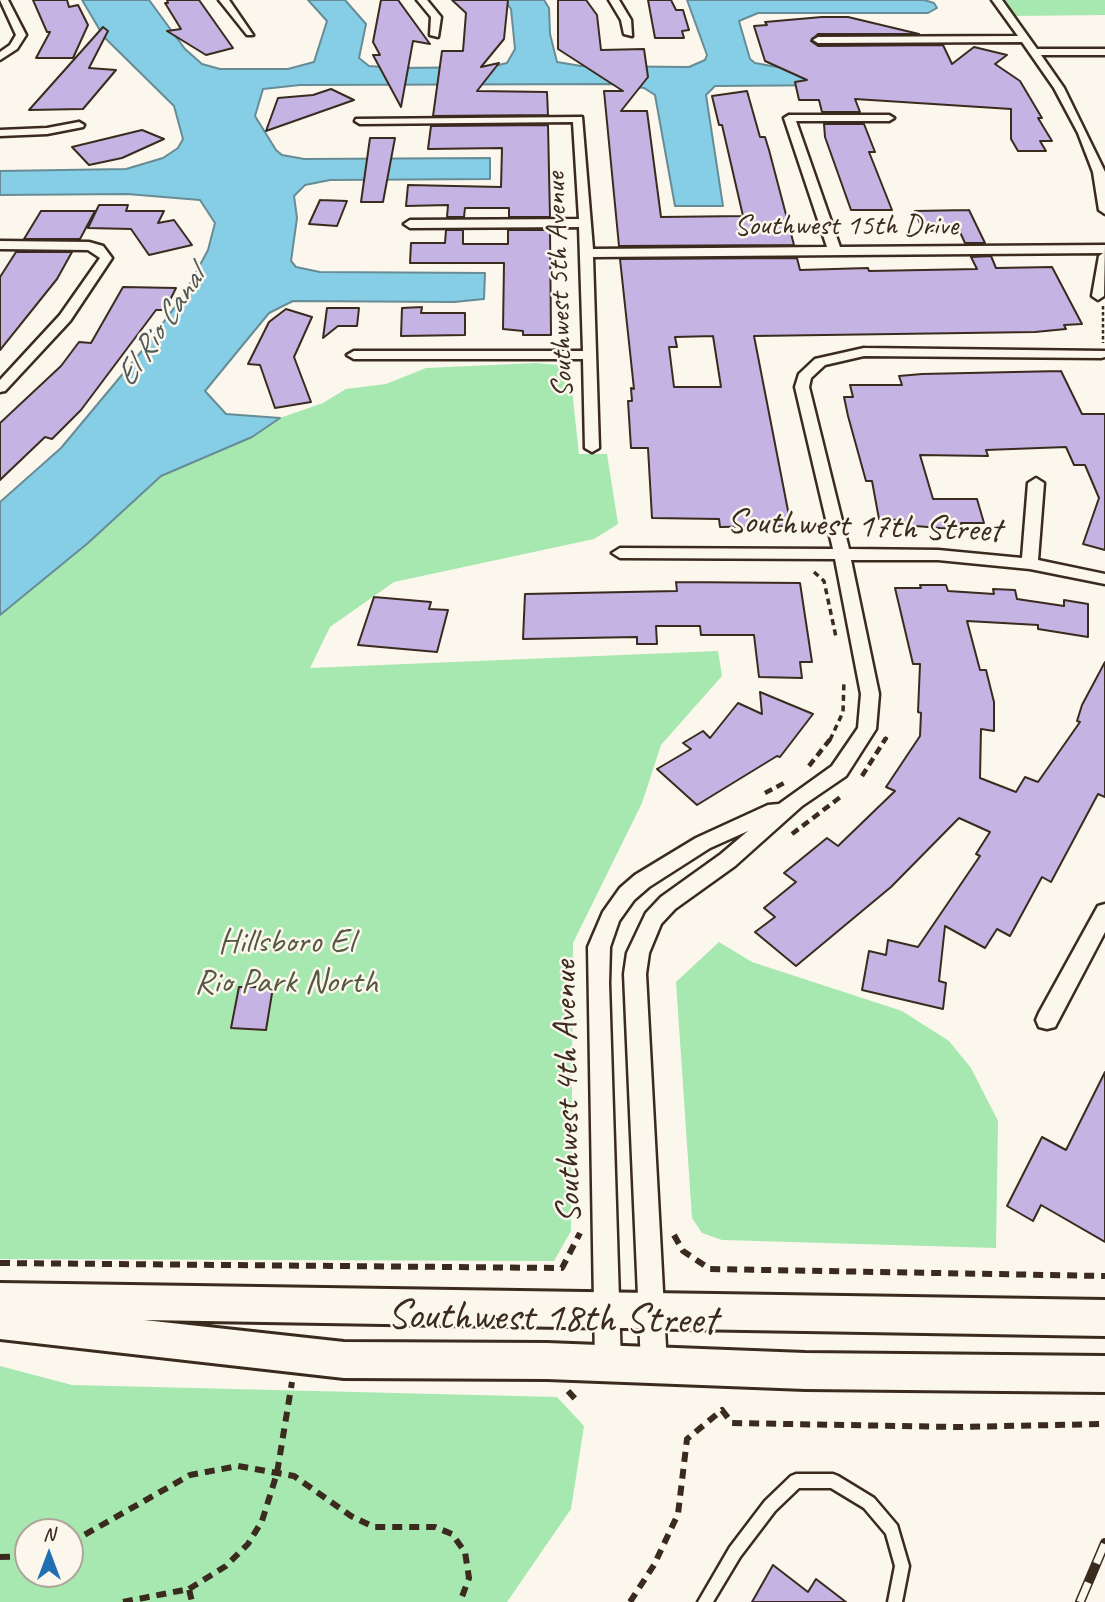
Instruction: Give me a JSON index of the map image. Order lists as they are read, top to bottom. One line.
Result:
{"streets":{"main road":["Southwest 18th Street"],"street":["Southwest 15th Drive","Southwest 5th Avenue","Southwest 17th Street","Southwest 4th Avenue"]},"crossings":[["Southwest 15th Drive","Southwest 5th Avenue"],["Southwest 17th Street","Southwest 4th Avenue"],["Southwest 4th Avenue","Southwest 18th Street"]],"water":["El Rio Canal"],"parks":["Hillsboro El Rio Park North"],"north":"top"}
